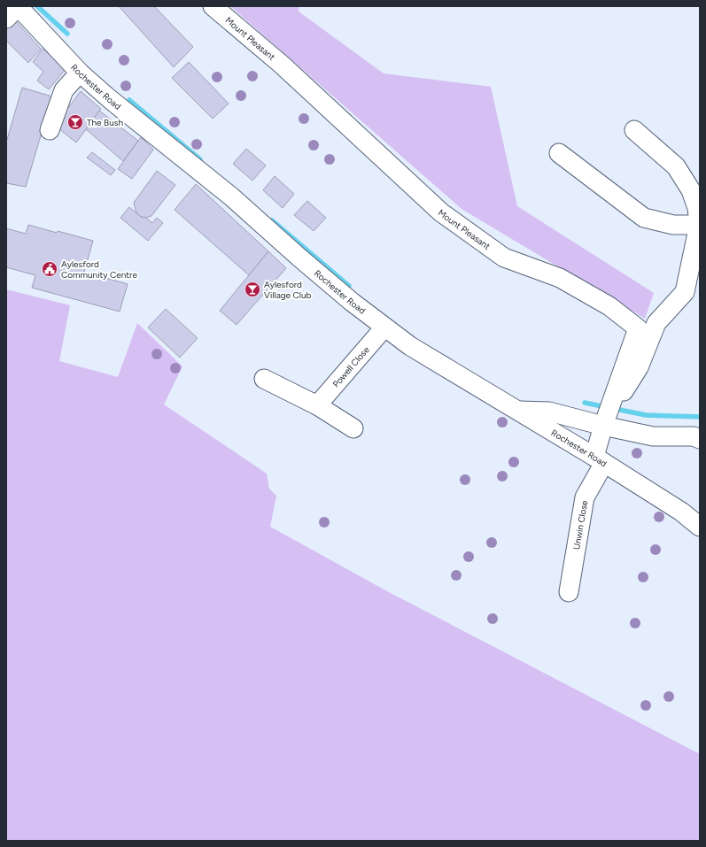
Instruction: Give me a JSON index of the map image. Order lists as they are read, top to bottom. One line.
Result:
{"streets":{"street":["Mount Pleasant","Rochester Road","Powell Close","Unwin Close"]},"crossings":[["Mount Pleasant","Rochester Road"],["Mount Pleasant","Unwin Close"],["Rochester Road","Powell Close"],["Rochester Road","Unwin Close"]],"places":{"bar":["The Bush","Aylesford Village Club"],"public building":["Aylesford Community Centre"]}}
